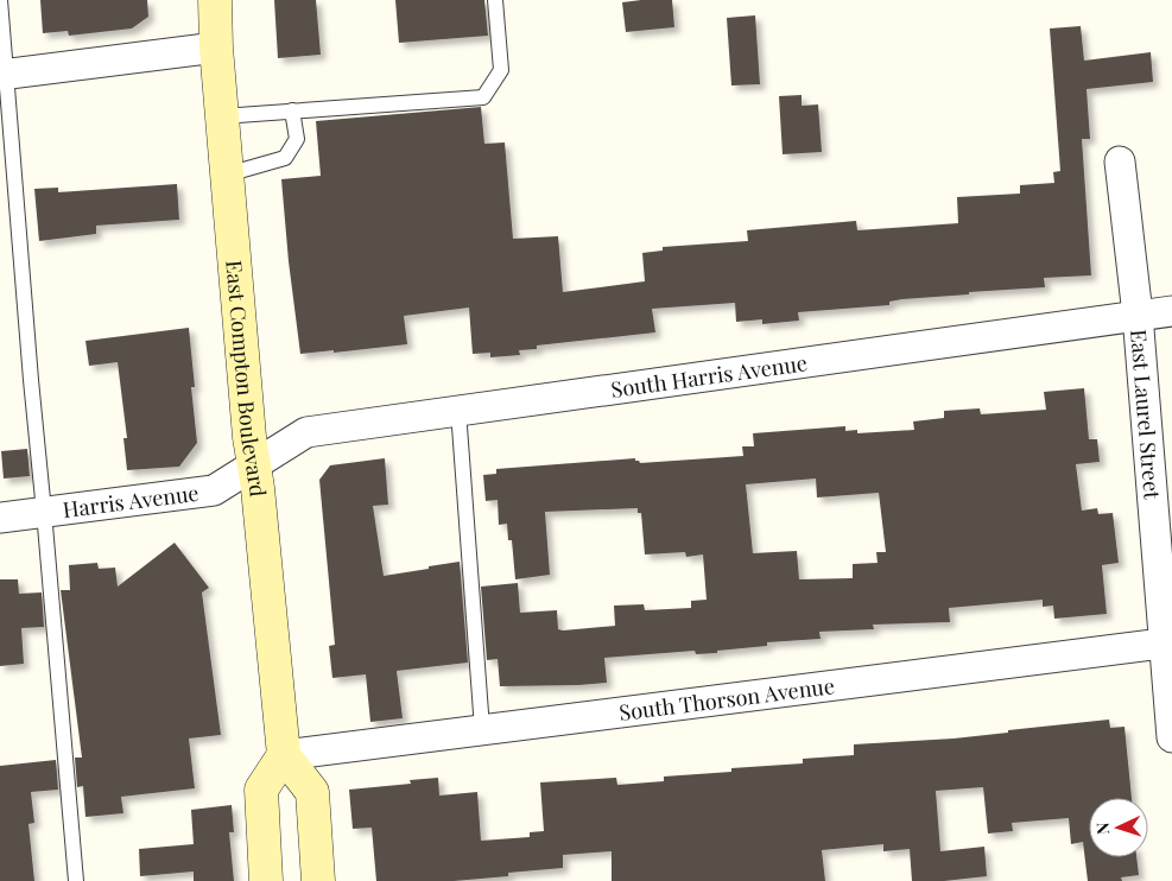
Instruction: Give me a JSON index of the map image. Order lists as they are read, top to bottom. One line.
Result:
{"streets":{"main road":["East Compton Boulevard"],"street":["South Harris Avenue","East Laurel Street","Harris Avenue","South Thorson Avenue"]},"crossings":[["South Harris Avenue","East Compton Boulevard"],["South Harris Avenue","East Laurel Street"],["South Harris Avenue","Harris Avenue"],["East Compton Boulevard","Harris Avenue"],["East Compton Boulevard","South Thorson Avenue"],["East Laurel Street","South Thorson Avenue"]],"north":"left"}
